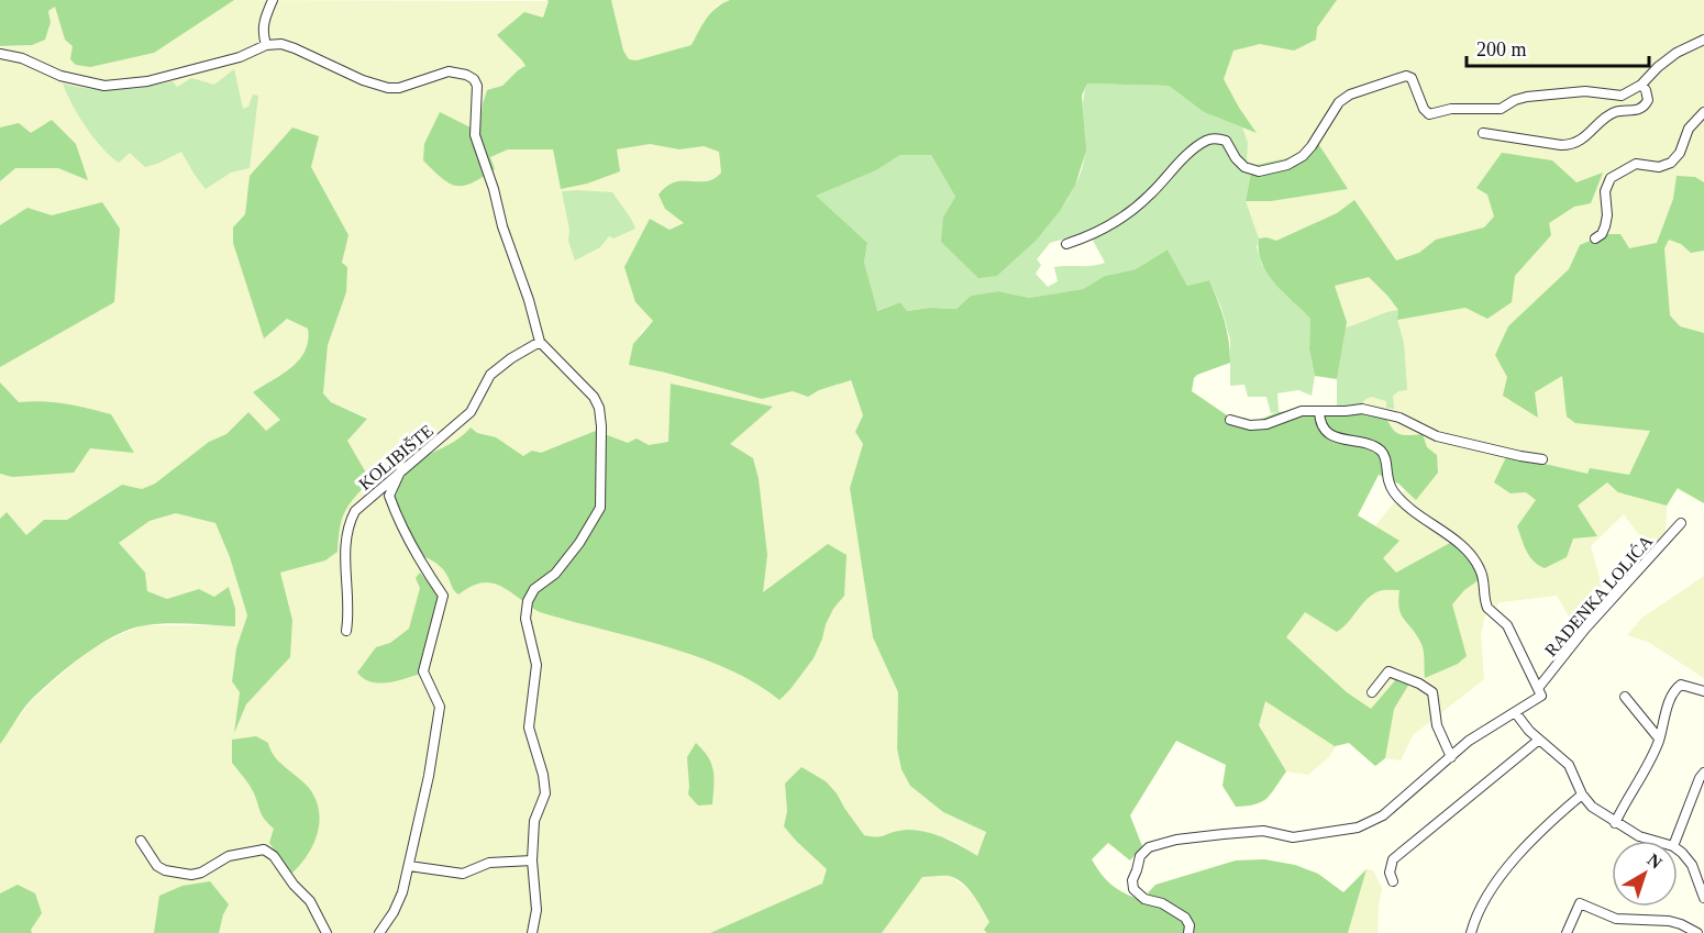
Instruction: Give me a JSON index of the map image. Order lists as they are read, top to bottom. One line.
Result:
{"streets":{"street":["KOLIBIŠTE","RADENKA LOLIĆA"]},"scale_bar":"200 m","north":"top right"}
